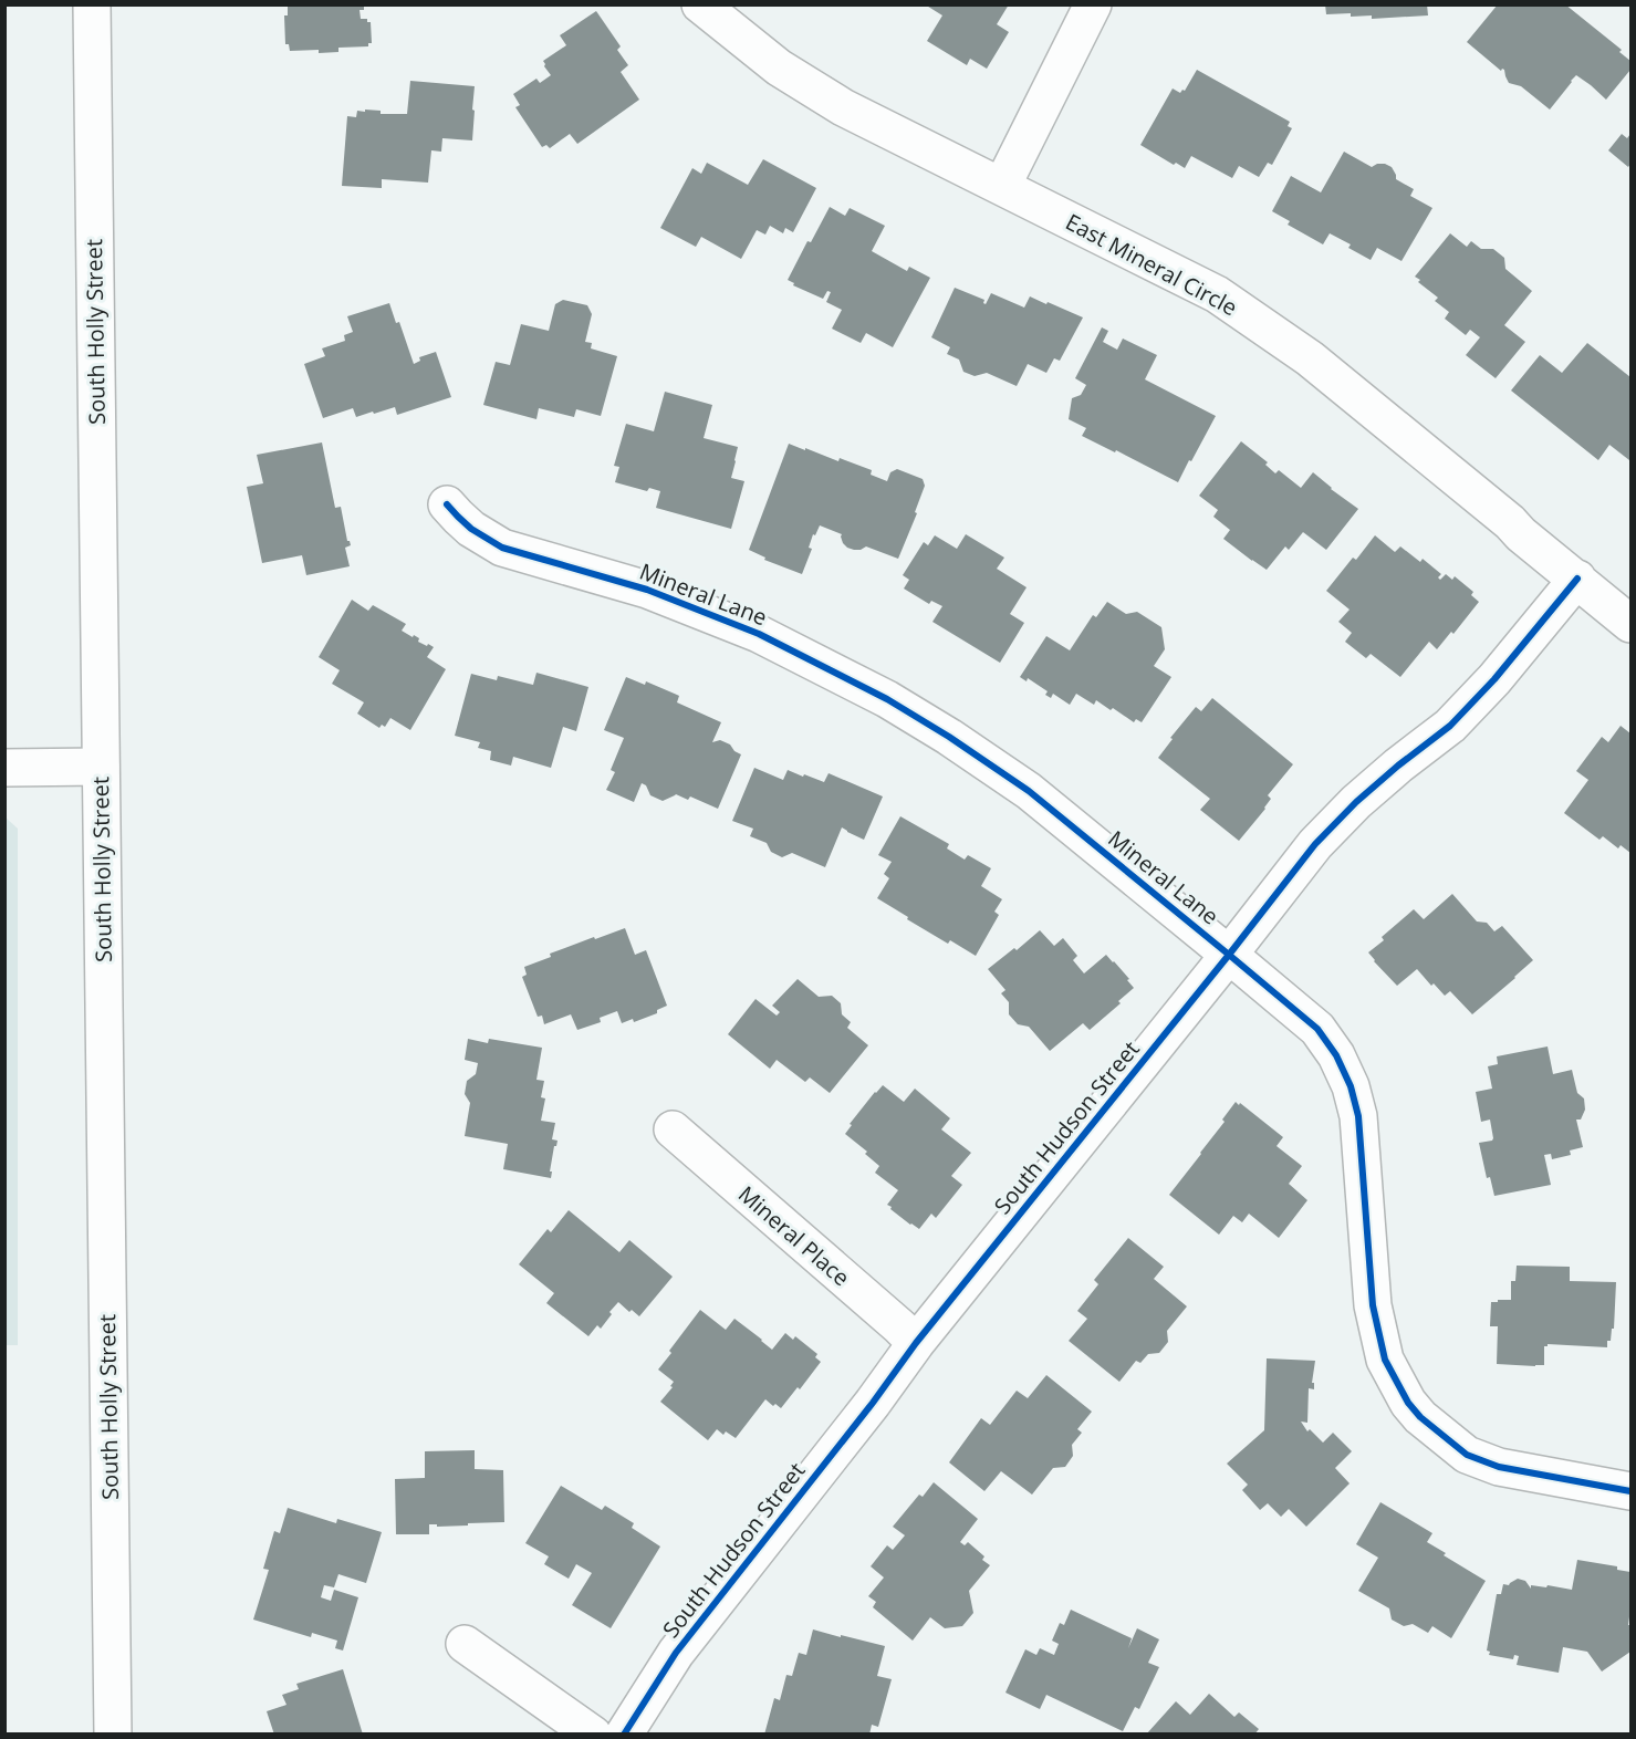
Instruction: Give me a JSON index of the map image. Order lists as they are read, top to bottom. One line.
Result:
{"streets":{"street":["East Mineral Circle","South Holly Street","Mineral Lane","South Hudson Street","Mineral Place"]},"crossings":[["East Mineral Circle","South Hudson Street"],["Mineral Lane","South Hudson Street"],["South Hudson Street","Mineral Place"]]}
